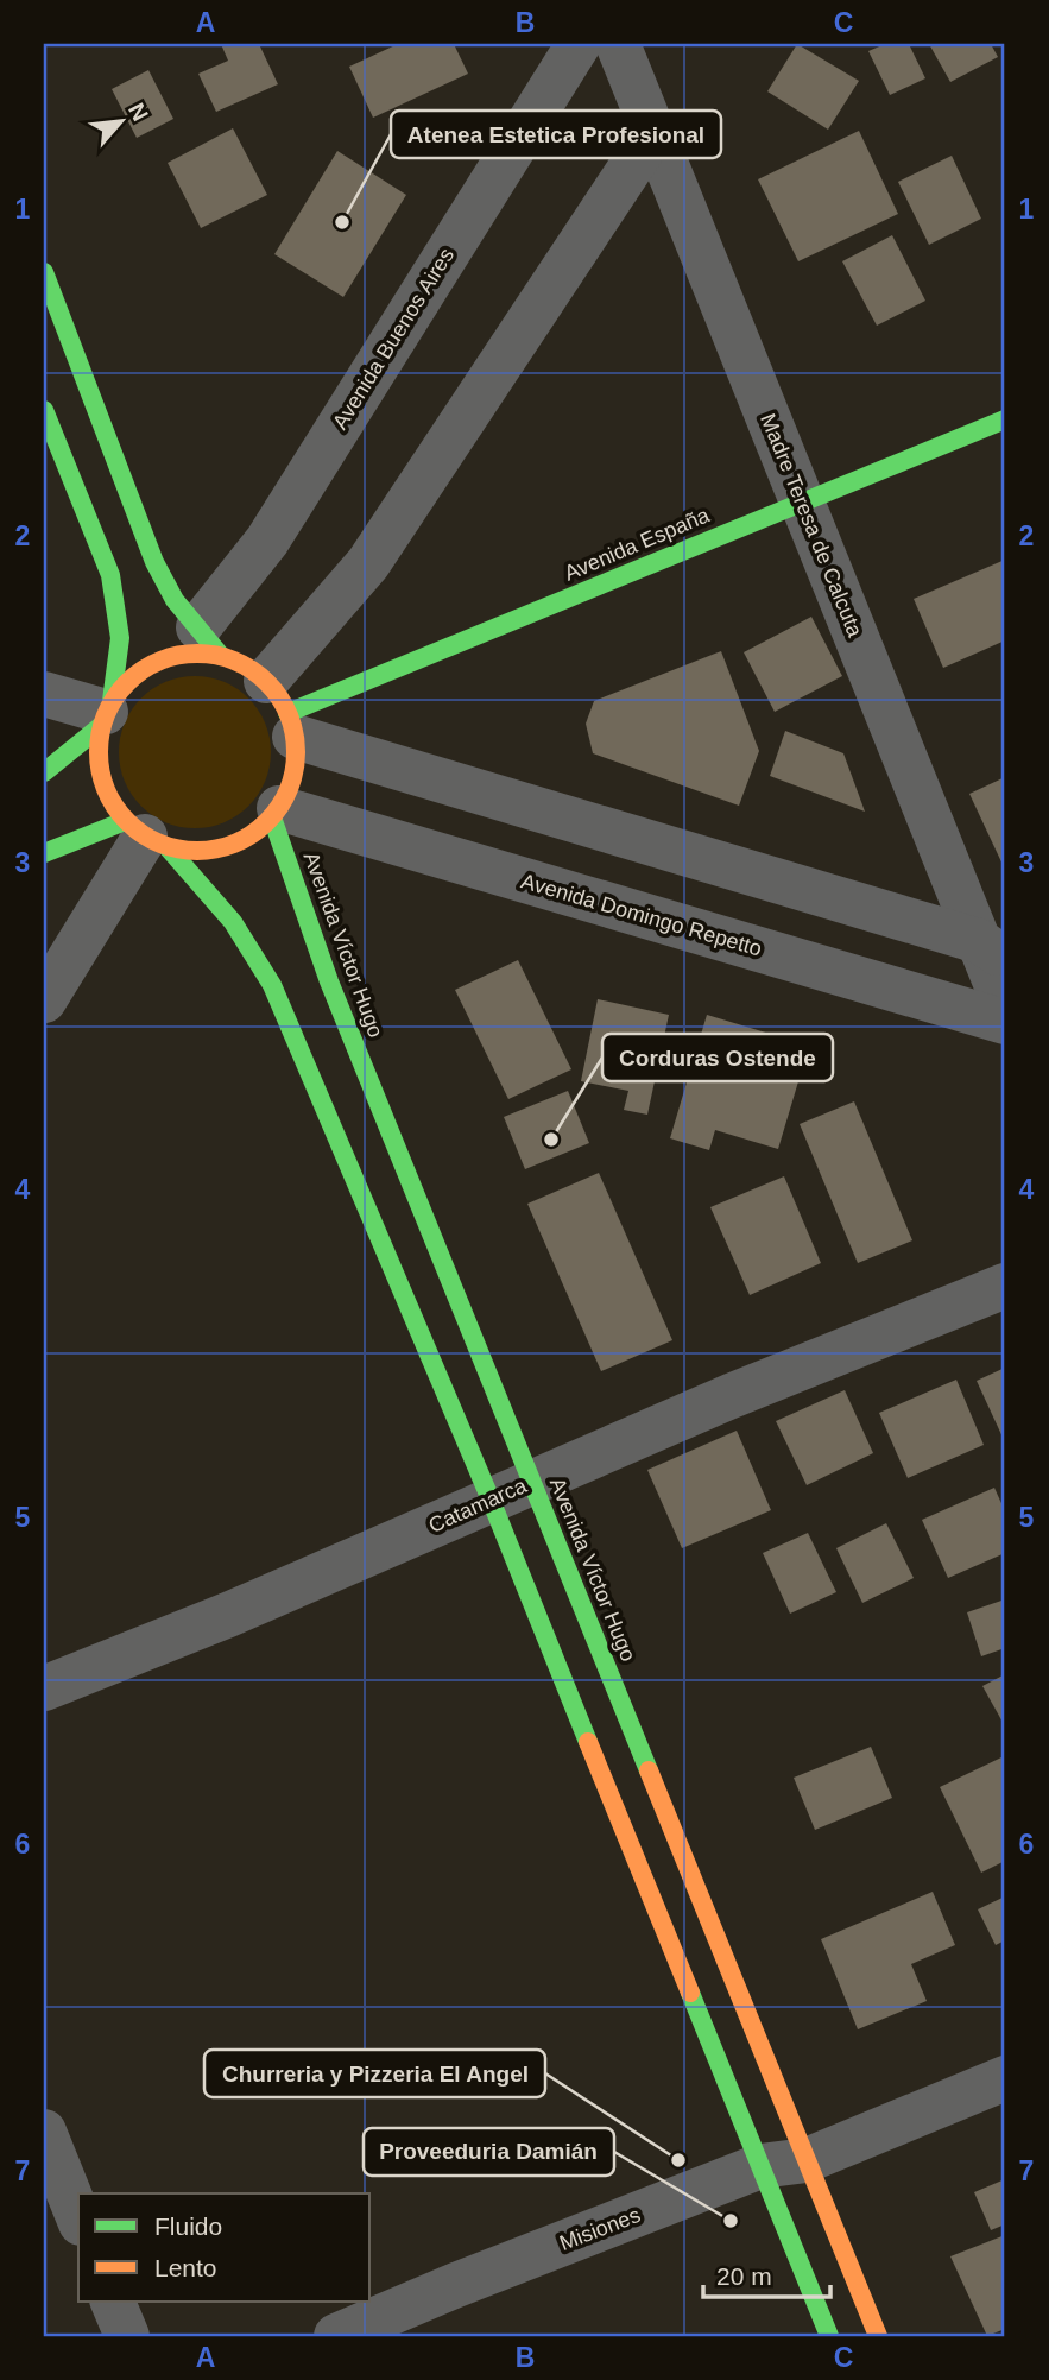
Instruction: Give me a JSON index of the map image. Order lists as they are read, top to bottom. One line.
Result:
{"streets":{"main road":["Avenida España","Avenida Víctor Hugo"],"street":["Avenida Buenos Aires","Madre Teresa de Calcuta","Avenida Domingo Repetto","Catamarca","Misiones"]},"crossings":[["Avenida Buenos Aires","Avenida España"],["Avenida Buenos Aires","Avenida Domingo Repetto"],["Avenida Buenos Aires","Avenida Víctor Hugo"],["Madre Teresa de Calcuta","Avenida España"],["Avenida España","Avenida Domingo Repetto"],["Avenida España","Avenida Víctor Hugo"],["Avenida Domingo Repetto","Avenida Víctor Hugo"],["Avenida Víctor Hugo","Catamarca"],["Avenida Víctor Hugo","Misiones"]],"places":["Atenea Estetica Profesional","Corduras Ostende","Churreria y Pizzeria El Angel","Proveeduria Damián"],"legend":["Fluido","Lento"],"scale_bar":"20 m","north":"top right","grid":{"columns":["A","B","C"],"rows":["1","2","3","4","5","6","7"]}}
